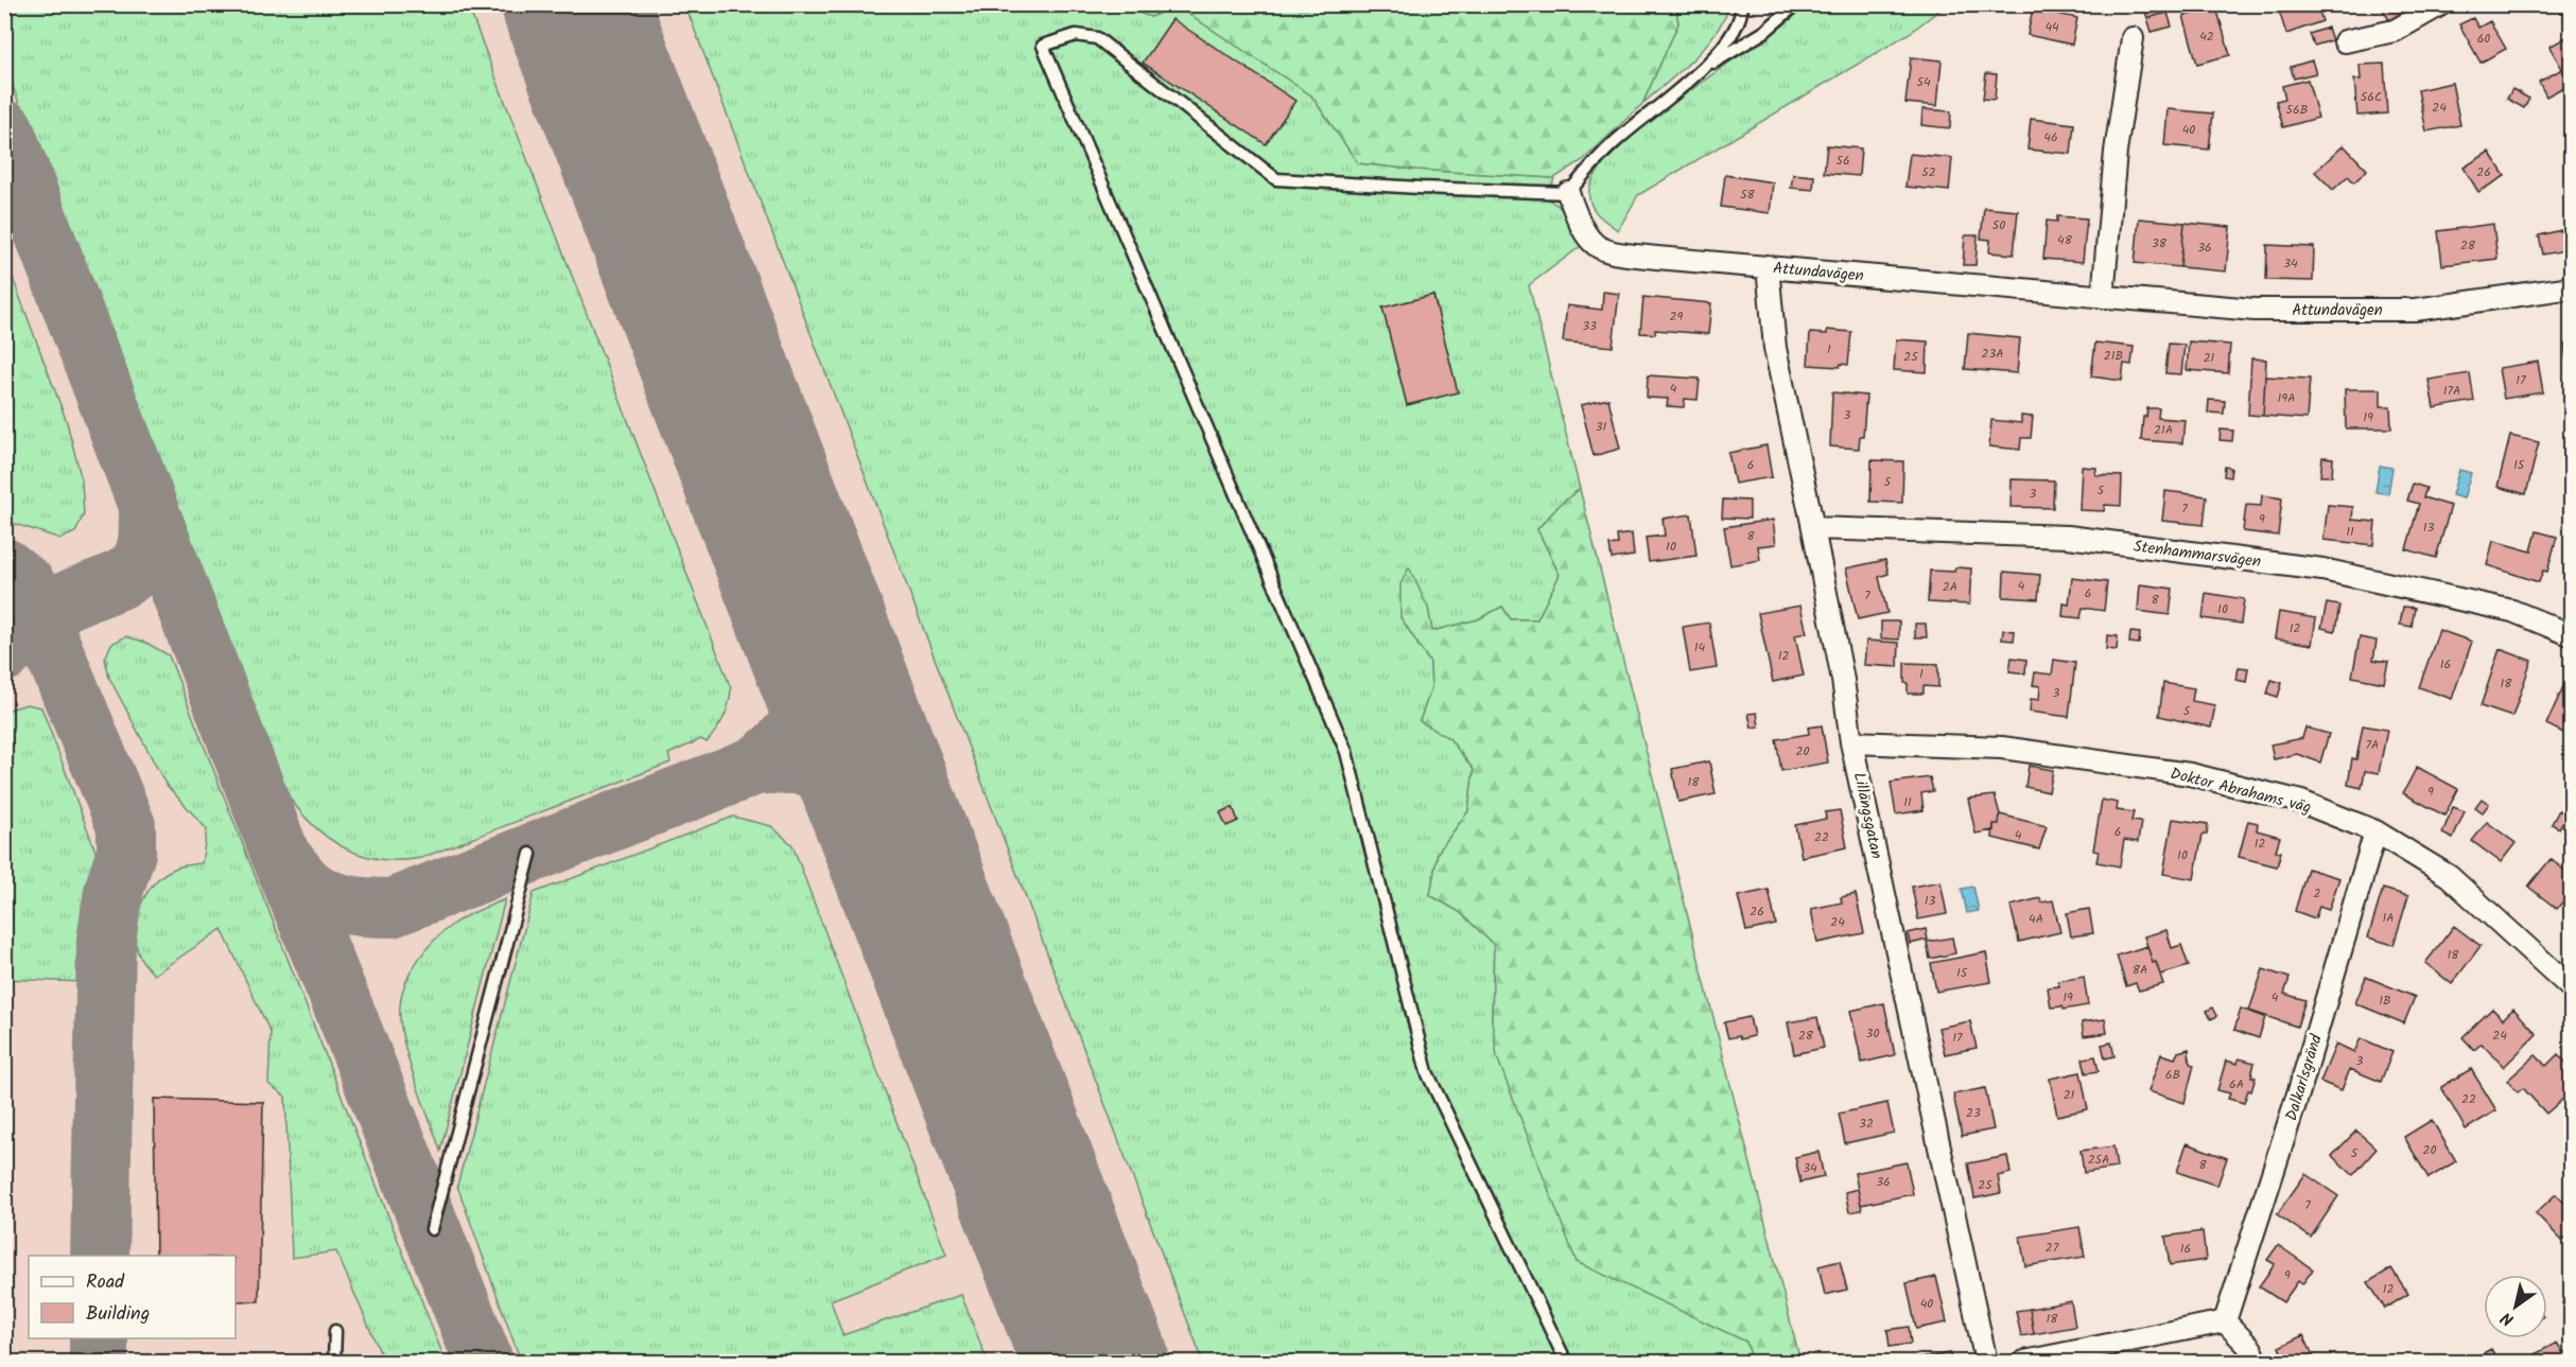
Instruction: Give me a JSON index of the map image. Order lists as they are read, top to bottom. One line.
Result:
{"streets":{"street":["Attundavägen","Stenhammarsvägen","Doktor Abrahams väg","Lillängsgatan","Dalkarlsgränd"]},"crossings":[["Attundavägen","Lillängsgatan"],["Stenhammarsvägen","Lillängsgatan"],["Doktor Abrahams väg","Lillängsgatan"],["Doktor Abrahams väg","Dalkarlsgränd"]],"house_numbers":["44","42","60","54","56C","24","56B","40","46","56","52","26","58","50","48","38","28","36","34","29","33","1","23A","21B","25","21","17","4","17A","19A","3","19","31","21A","6","15","5","5","3","7","9","13","11","8","10","4","2A","6","7","8","10","12","14","12","16","1","18","3","5","7A","20","18","9","11","6","4","22","12","10","2","13","26","1A","4A","24","18","8A","15","19","4","1B","30","28","24","17","3","6B","6A","21","22","23","32","20","5","25A","8","34","36","25","7","27","16","9","12","40","18"],"legend":["Road","Building"],"north":"bottom left"}
